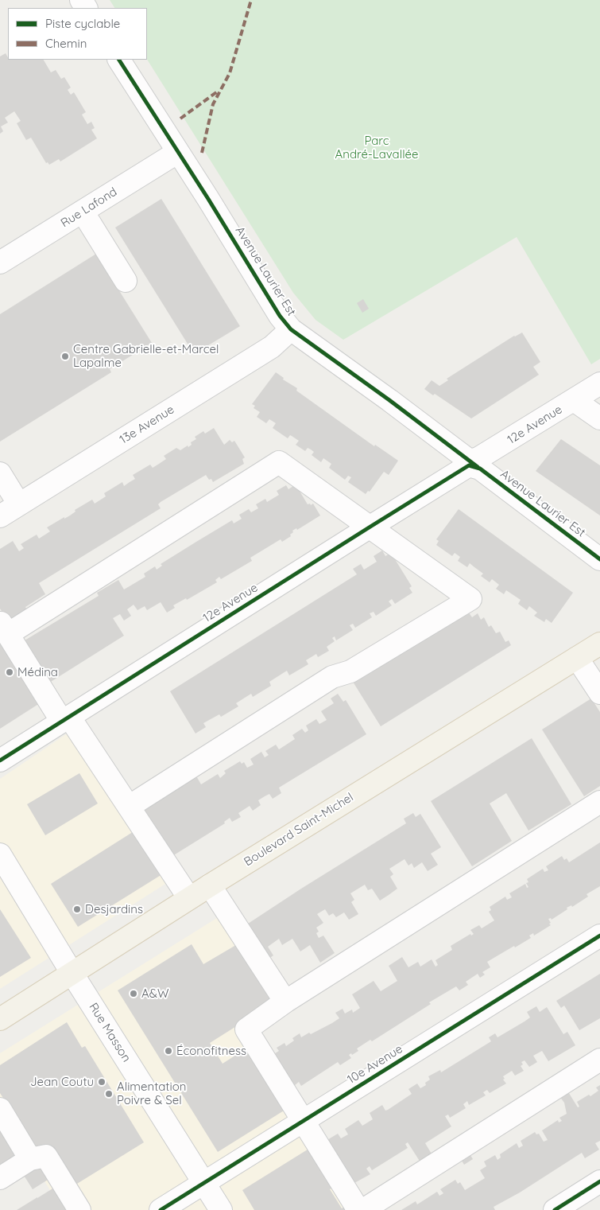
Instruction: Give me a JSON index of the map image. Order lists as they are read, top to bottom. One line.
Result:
{"streets":{"main road":["Boulevard Saint-Michel"],"street":["Rue Lafond","Avenue Laurier Est","13e Avenue","12e Avenue","Rue Masson","10e Avenue"]},"crossings":[["Rue Lafond","Avenue Laurier Est"],["Avenue Laurier Est","13e Avenue"],["Avenue Laurier Est","12e Avenue"],["Boulevard Saint-Michel","Rue Masson"],["Rue Masson","10e Avenue"]],"parks":["Parc André-Lavallée"],"places":["Centre Gabrielle-et-Marcel Lapalme","Médina","Desjardins","A&W","Éconofitness","Jean Coutu","Alimentation Poivre & Sel"],"legend":["Piste cyclable","Chemin"]}
